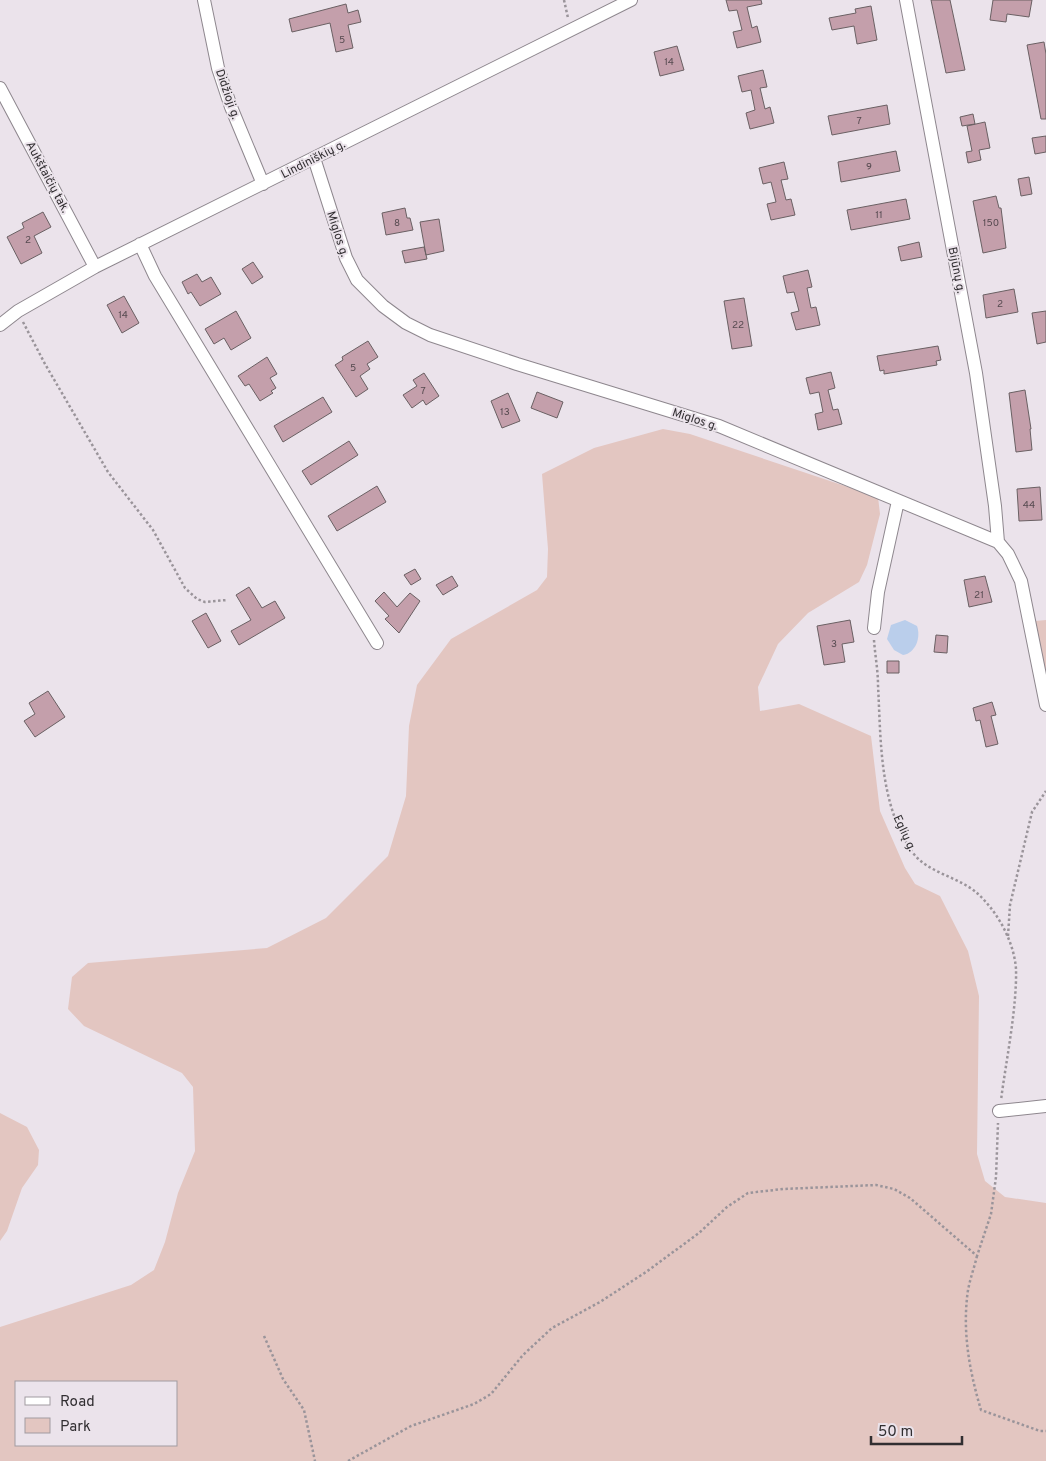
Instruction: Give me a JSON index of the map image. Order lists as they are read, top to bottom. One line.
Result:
{"streets":{"street":["Didžioji g.","Lindiniškių g.","Aukštaičių tak.","Miglos g.","Bijūnų g."],"path":["Eglių g."]},"crossings":[["Didžioji g.","Lindiniškių g."],["Lindiniškių g.","Aukštaičių tak."],["Lindiniškių g.","Miglos g."],["Miglos g.","Bijūnų g."]],"house_numbers":["5","14","7","9","11","8","150","2","2","14","22","5","7","13","44","21","3"],"legend":["Road","Park"],"scale_bar":"50 m"}
